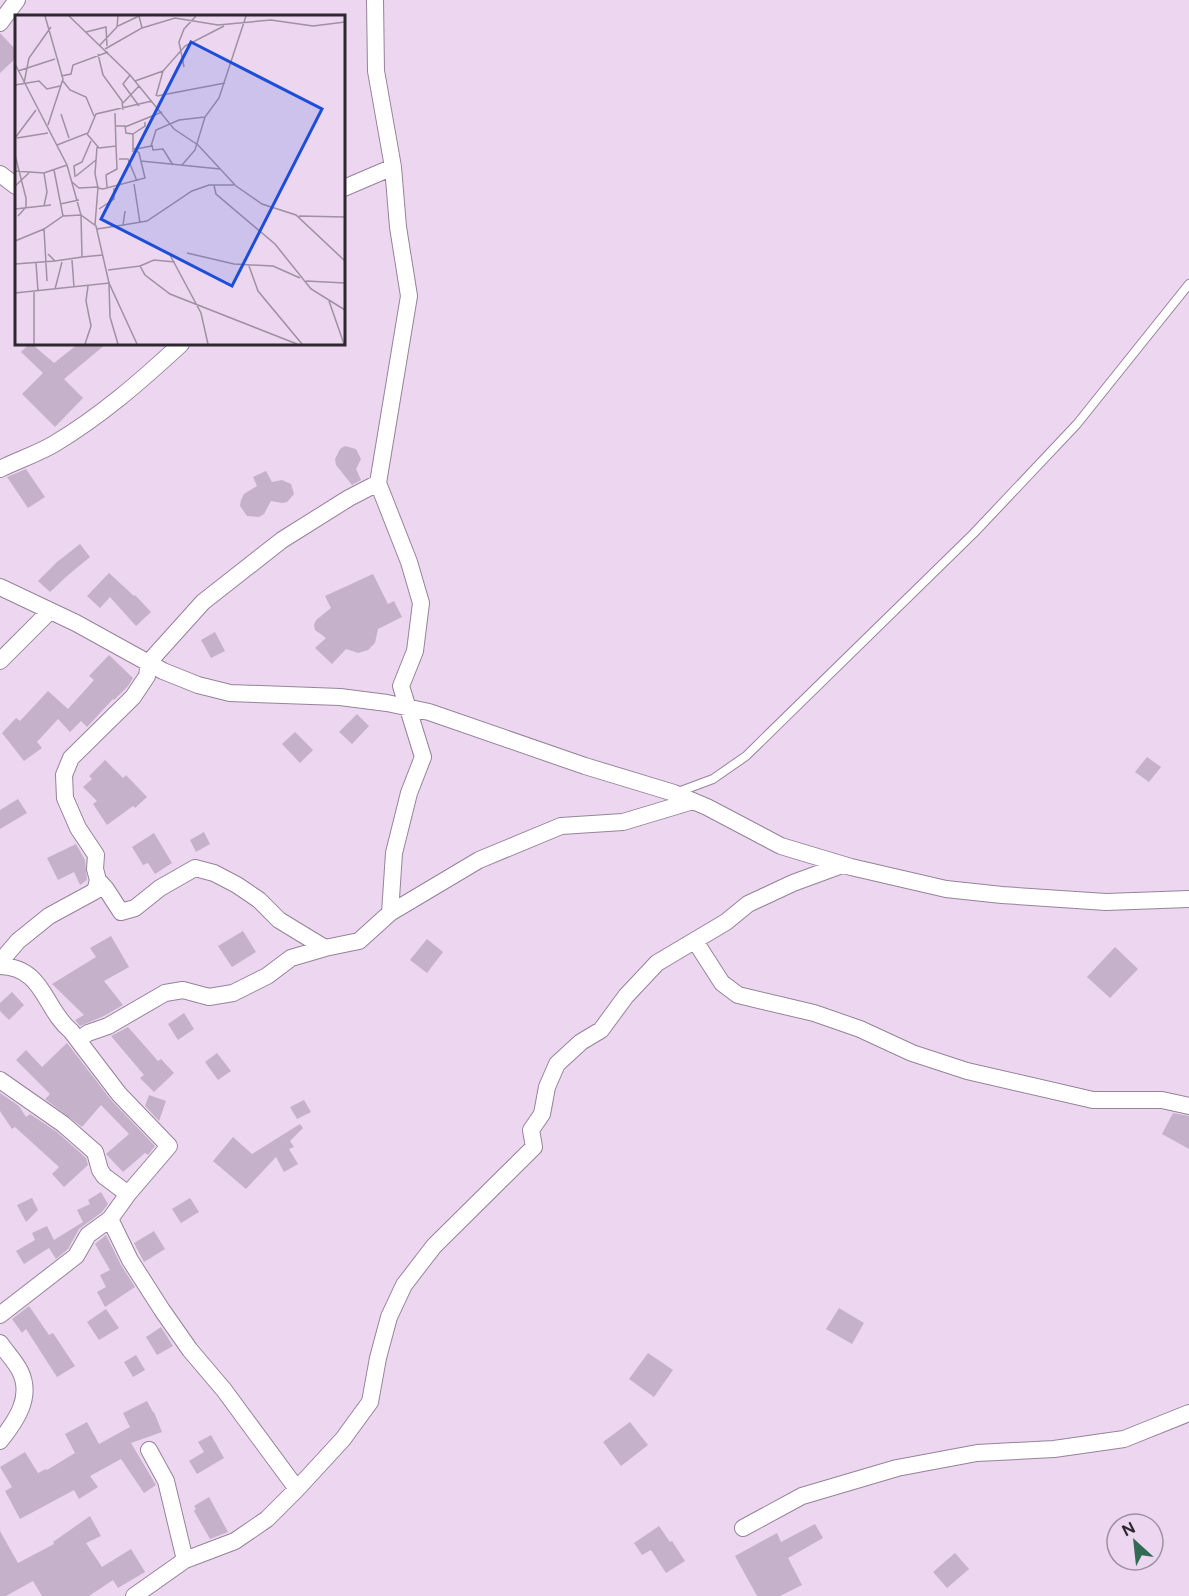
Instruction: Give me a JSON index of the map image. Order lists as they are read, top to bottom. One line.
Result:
{"north":"top left"}
